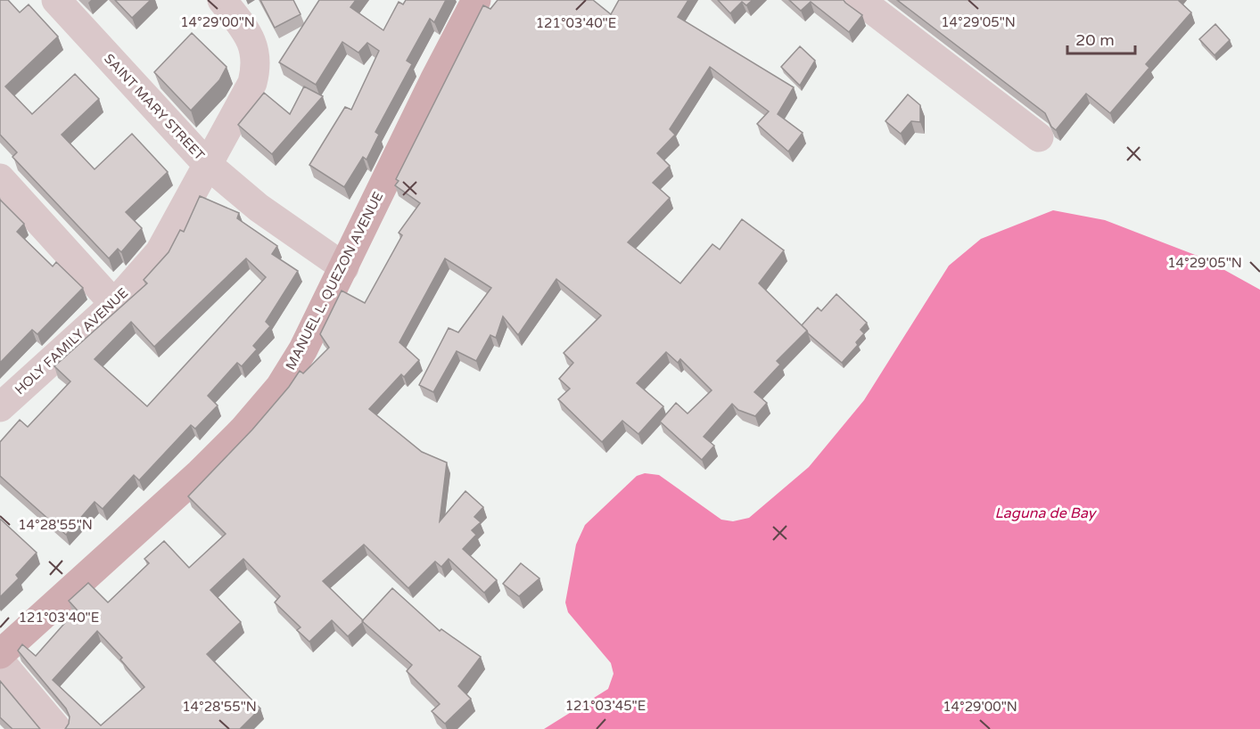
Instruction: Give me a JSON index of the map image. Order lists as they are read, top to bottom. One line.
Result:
{"streets":{"main road":["MANUEL L. QUEZON AVENUE"],"street":["SAINT MARY STREET","HOLY FAMILY AVENUE"]},"crossings":[["SAINT MARY STREET","MANUEL L. QUEZON AVENUE"],["SAINT MARY STREET","HOLY FAMILY AVENUE"]],"water":["Laguna de Bay"],"scale_bar":"20 m","coordinates":["14°29'00\"N","14°29'05\"N","121°03'40\"E","14°28'55\"N","121°03'45\"E"]}
